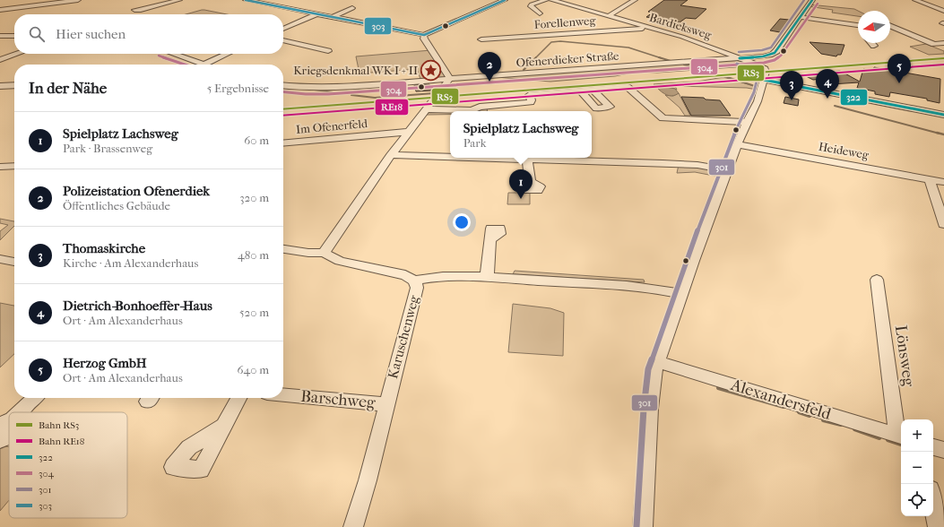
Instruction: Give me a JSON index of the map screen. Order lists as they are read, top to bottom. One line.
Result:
{"streets":{"street":["Forellenweg","Bardieksweg","Ofenerdieker Straße","Im Ofenerfeld","Heideweg","Karuschenweg","Lönsweg","Barschweg","Alexandersfeld"]},"crossings":[["Forellenweg","Bardieksweg"],["Bardieksweg","Ofenerdieker Straße"],["Karuschenweg","Barschweg"],["Lönsweg","Alexandersfeld"]],"places":{"place":["Kriegsdenkmal WK I + II"]},"lines":["transit line 322","transit line 301","transit line 303","transit line 304","rail line RS3","rail line RE18"],"legend":["Bahn RS3","Bahn RE18","322","304","301","303"],"north":"left","page":{"search":"Hier suchen","pins":["2","5","4","3","1"],"heading":["In der Nähe","5 Ergebnisse"],"popup":["Spielplatz Lachsweg","Park"],"list":[{"mark":"1","name":"Spielplatz Lachsweg","note":"Park · Brassenweg","value":"60 m"},{"mark":"2","name":"Polizeistation Ofenerdiek","note":"Öffentliches Gebäude","value":"320 m"},{"mark":"3","name":"Thomaskirche","note":"Kirche · Am Alexanderhaus","value":"480 m"},{"mark":"4","name":"Dietrich-Bonhoeffer-Haus","note":"Ort · Am Alexanderhaus","value":"520 m"},{"mark":"5","name":"Herzog GmbH","note":"Ort · Am Alexanderhaus","value":"640 m"}],"map_buttons":["+","−"]}}
